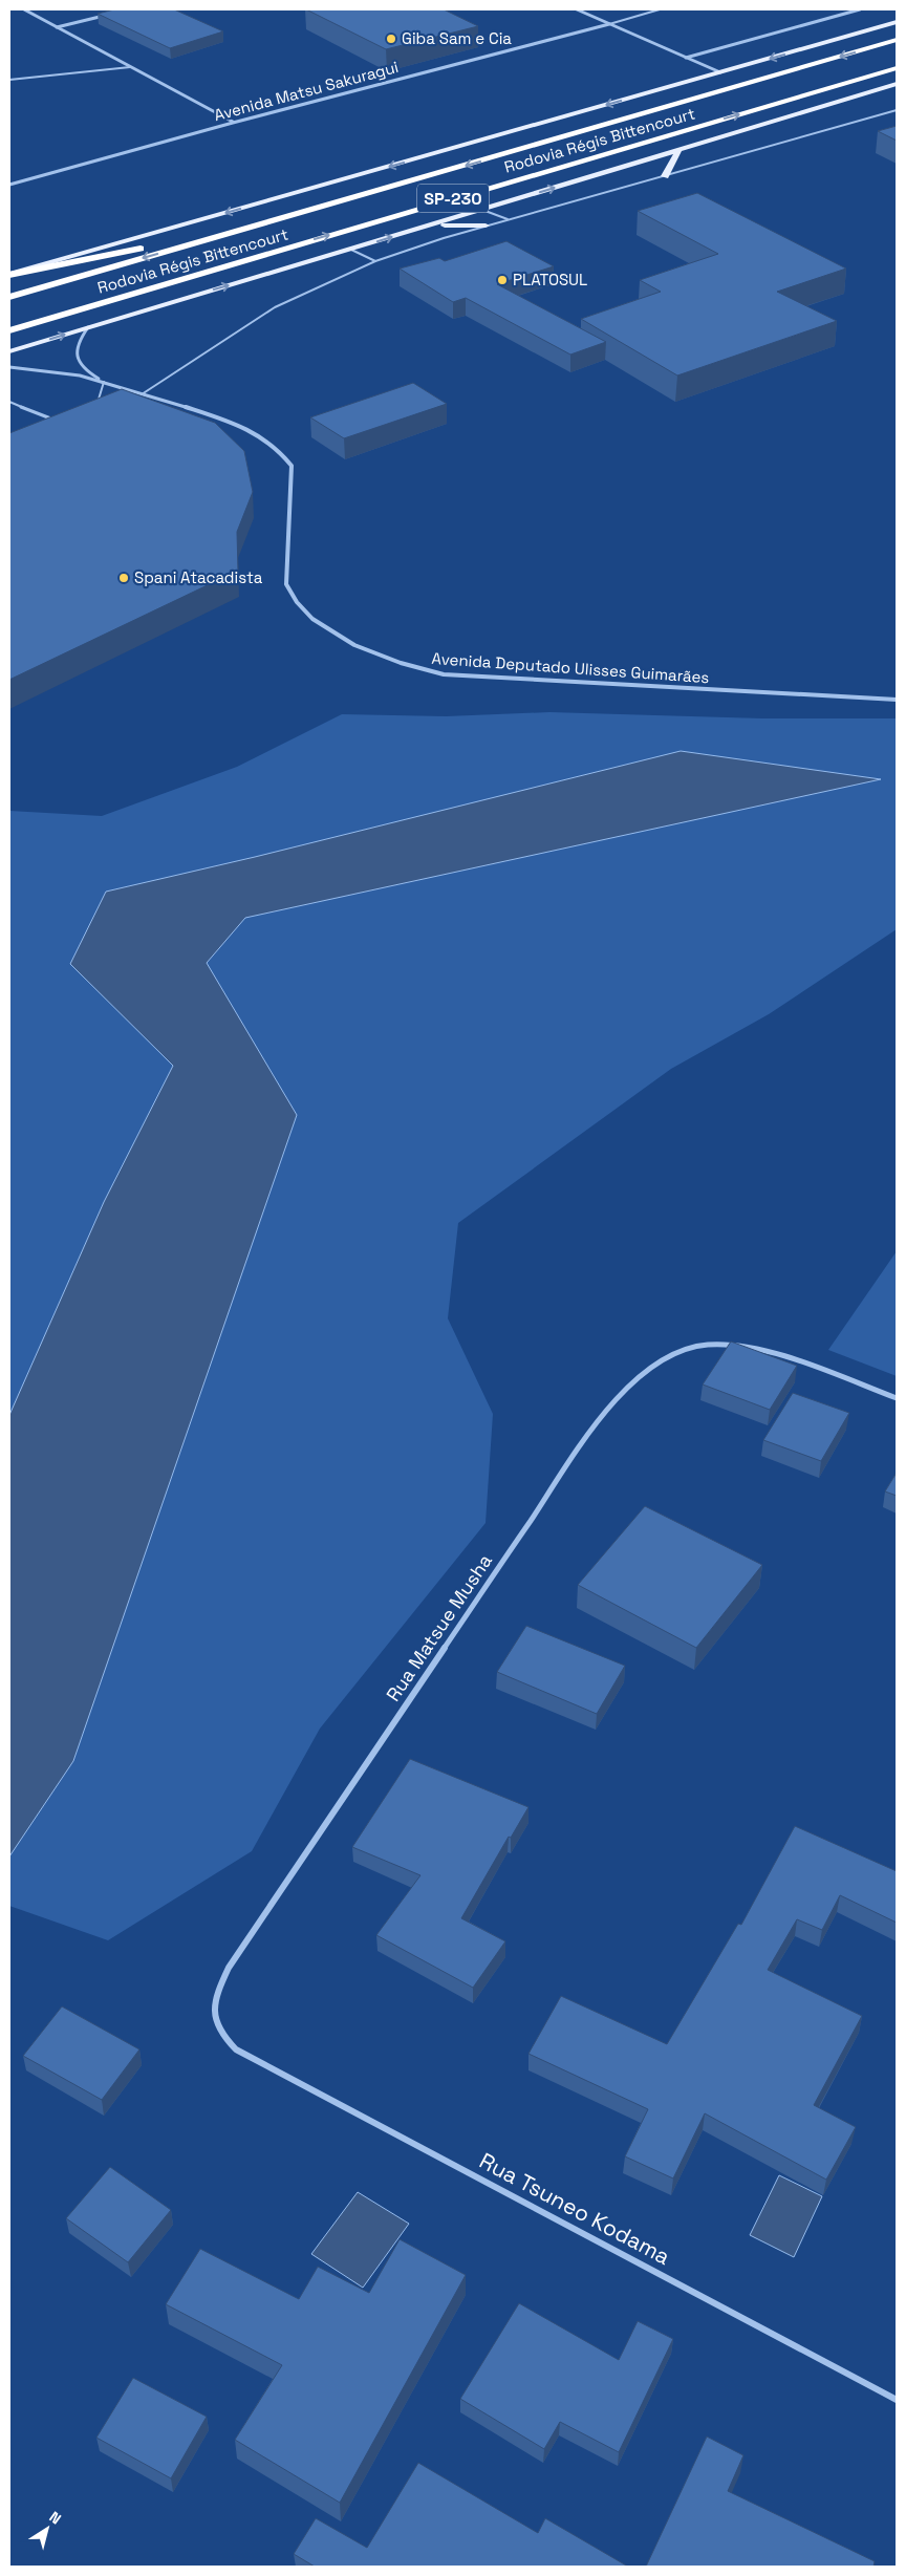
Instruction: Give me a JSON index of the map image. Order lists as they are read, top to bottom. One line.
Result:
{"streets":{"highway":["Rodovia Régis Bittencourt","SP-230"],"street":["Avenida Matsu Sakuragui","Avenida Deputado Ulisses Guimarães","Rua Matsue Musha","Rua Tsuneo Kodama"]},"crossings":[["Rua Matsue Musha","Rua Tsuneo Kodama"]],"places":["Giba Sam e Cia","PLATOSUL","Spani Atacadista"],"north":"top right"}
